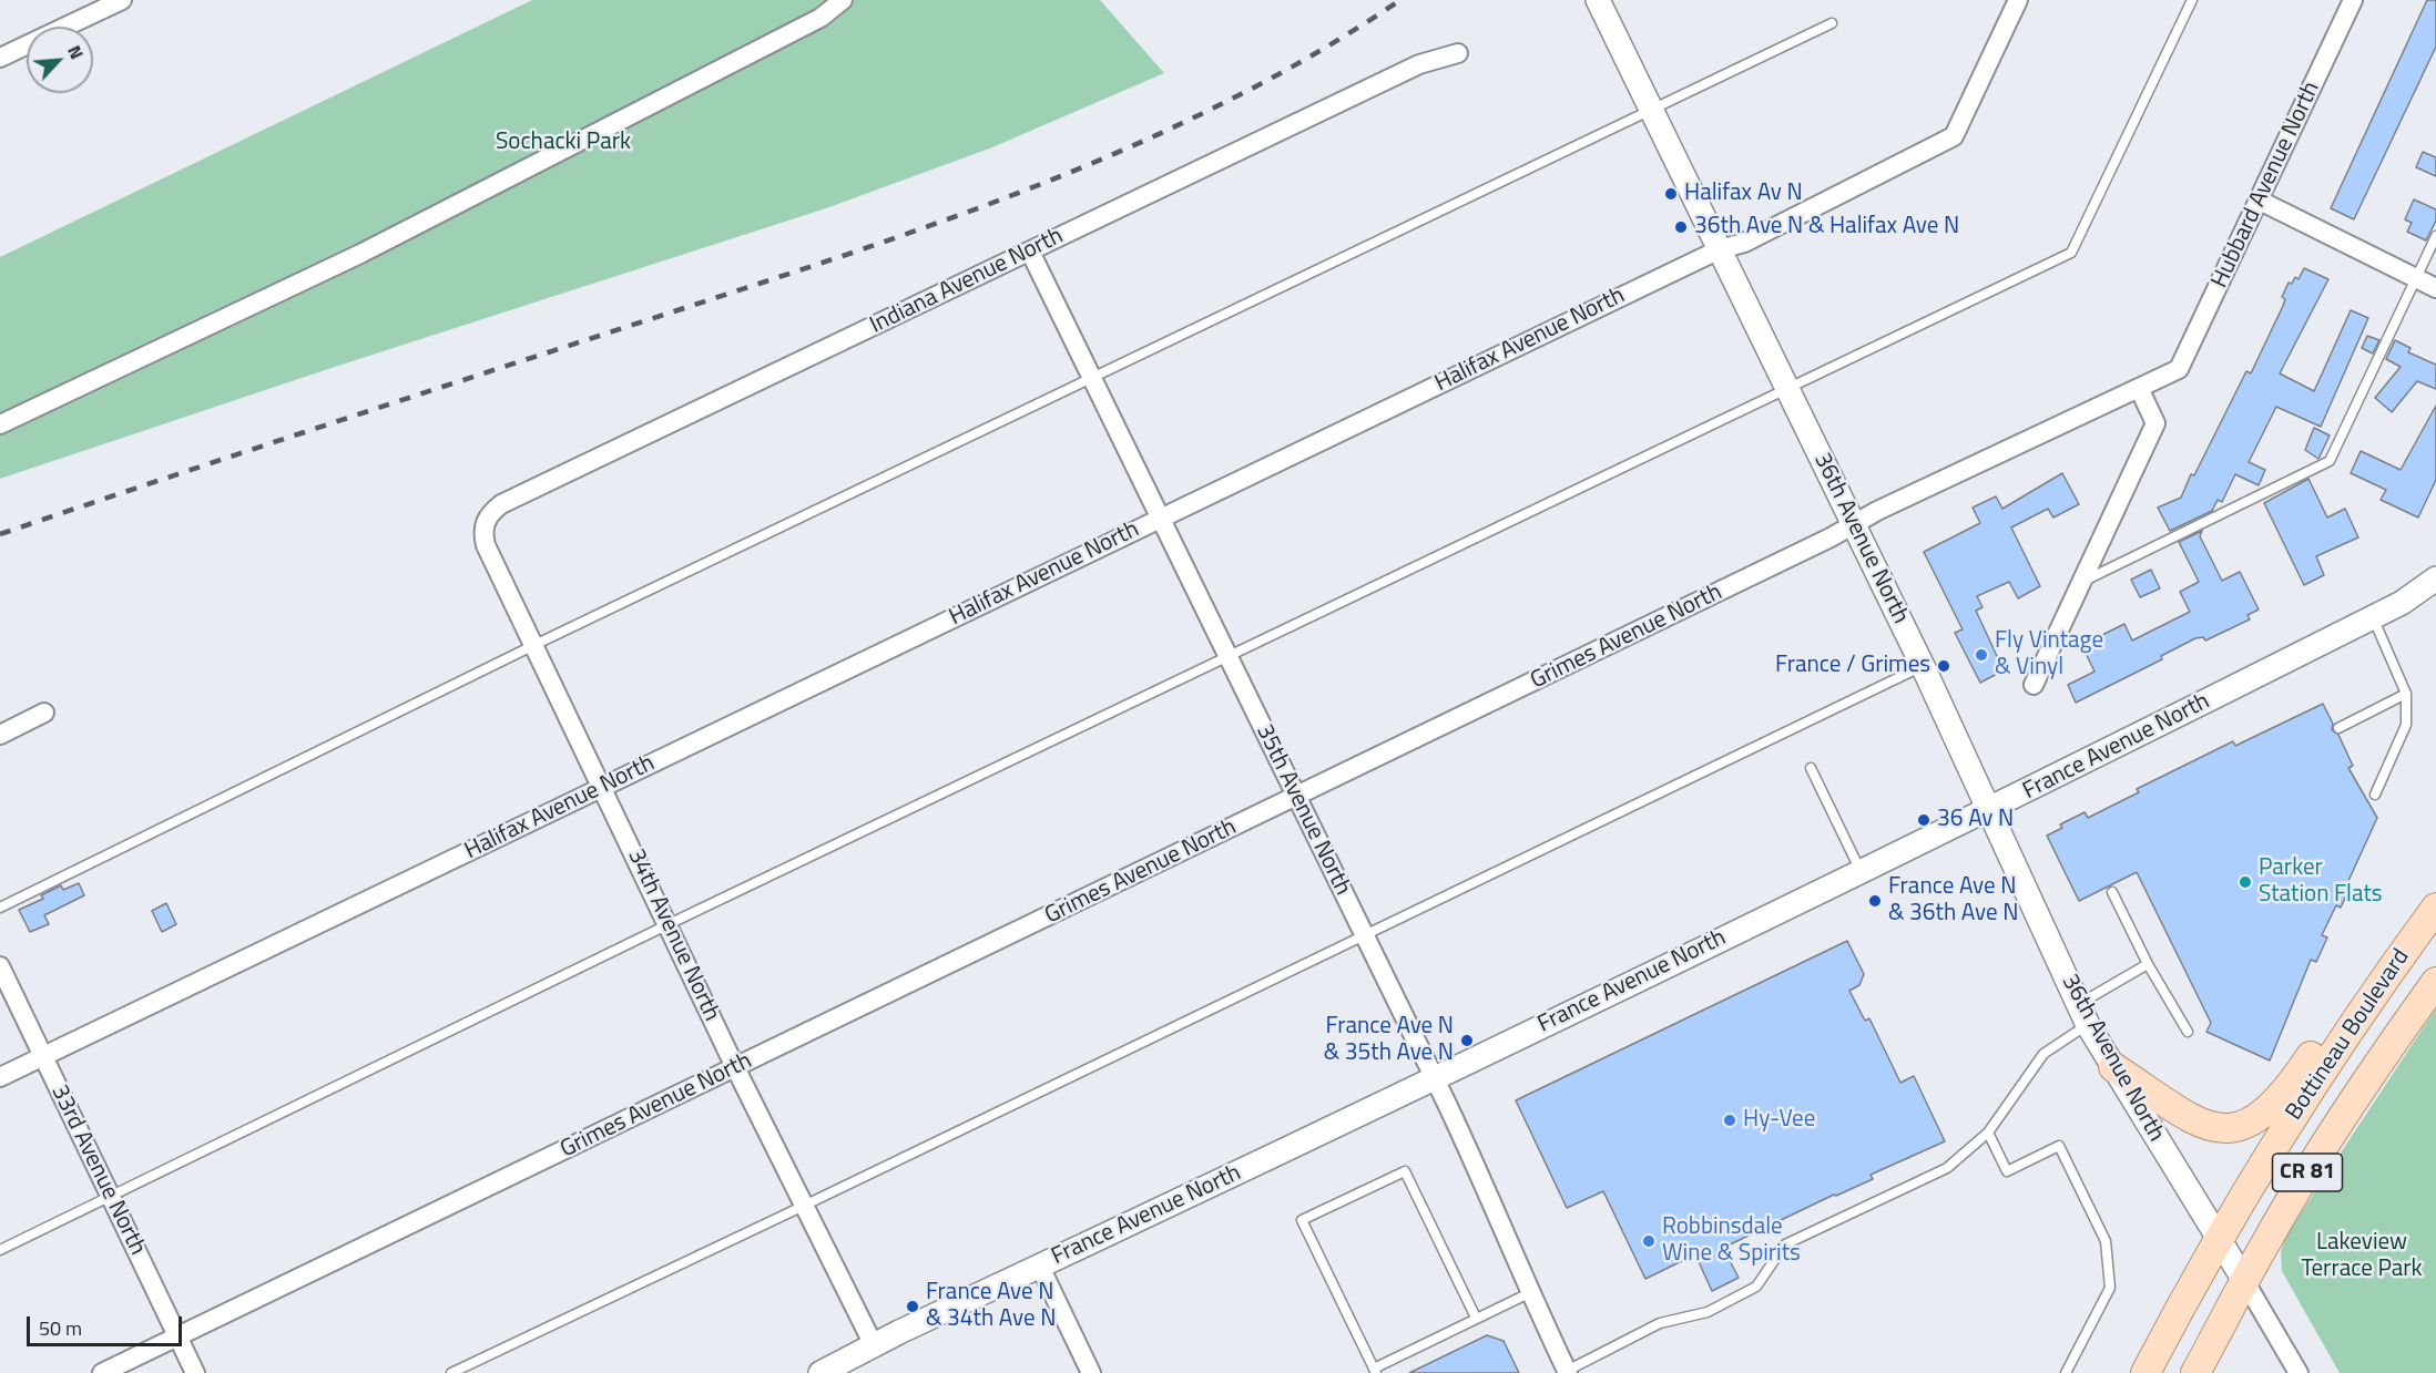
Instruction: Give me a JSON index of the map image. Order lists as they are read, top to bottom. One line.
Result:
{"streets":{"main road":["Bottineau Boulevard","CR 81"],"street":["Hubbard Avenue North","Indiana Avenue North","Halifax Avenue North","36th Avenue North","Grimes Avenue North","France Avenue North","35th Avenue North","34th Avenue North","33rd Avenue North"]},"crossings":[["Hubbard Avenue North","Grimes Avenue North"],["Indiana Avenue North","35th Avenue North"],["Indiana Avenue North","34th Avenue North"],["Halifax Avenue North","36th Avenue North"],["Halifax Avenue North","35th Avenue North"],["Halifax Avenue North","34th Avenue North"],["Halifax Avenue North","33rd Avenue North"],["36th Avenue North","Grimes Avenue North"],["36th Avenue North","France Avenue North"],["36th Avenue North","Bottineau Boulevard"],["Grimes Avenue North","35th Avenue North"],["Grimes Avenue North","34th Avenue North"],["Grimes Avenue North","33rd Avenue North"],["France Avenue North","35th Avenue North"],["France Avenue North","34th Avenue North"]],"parks":["Sochacki Park","Lakeview Terrace Park"],"places":["Halifax Av N","36th Ave N & Halifax Ave N","Fly Vintage & Vinyl","France / Grimes","36 Av N","Parker Station Flats","France Ave N & 36th Ave N","France Ave N & 35th Ave N","Hy-Vee","Robbinsdale Wine & Spirits","France Ave N & 34th Ave N"],"scale_bar":"50 m","north":"top right"}
